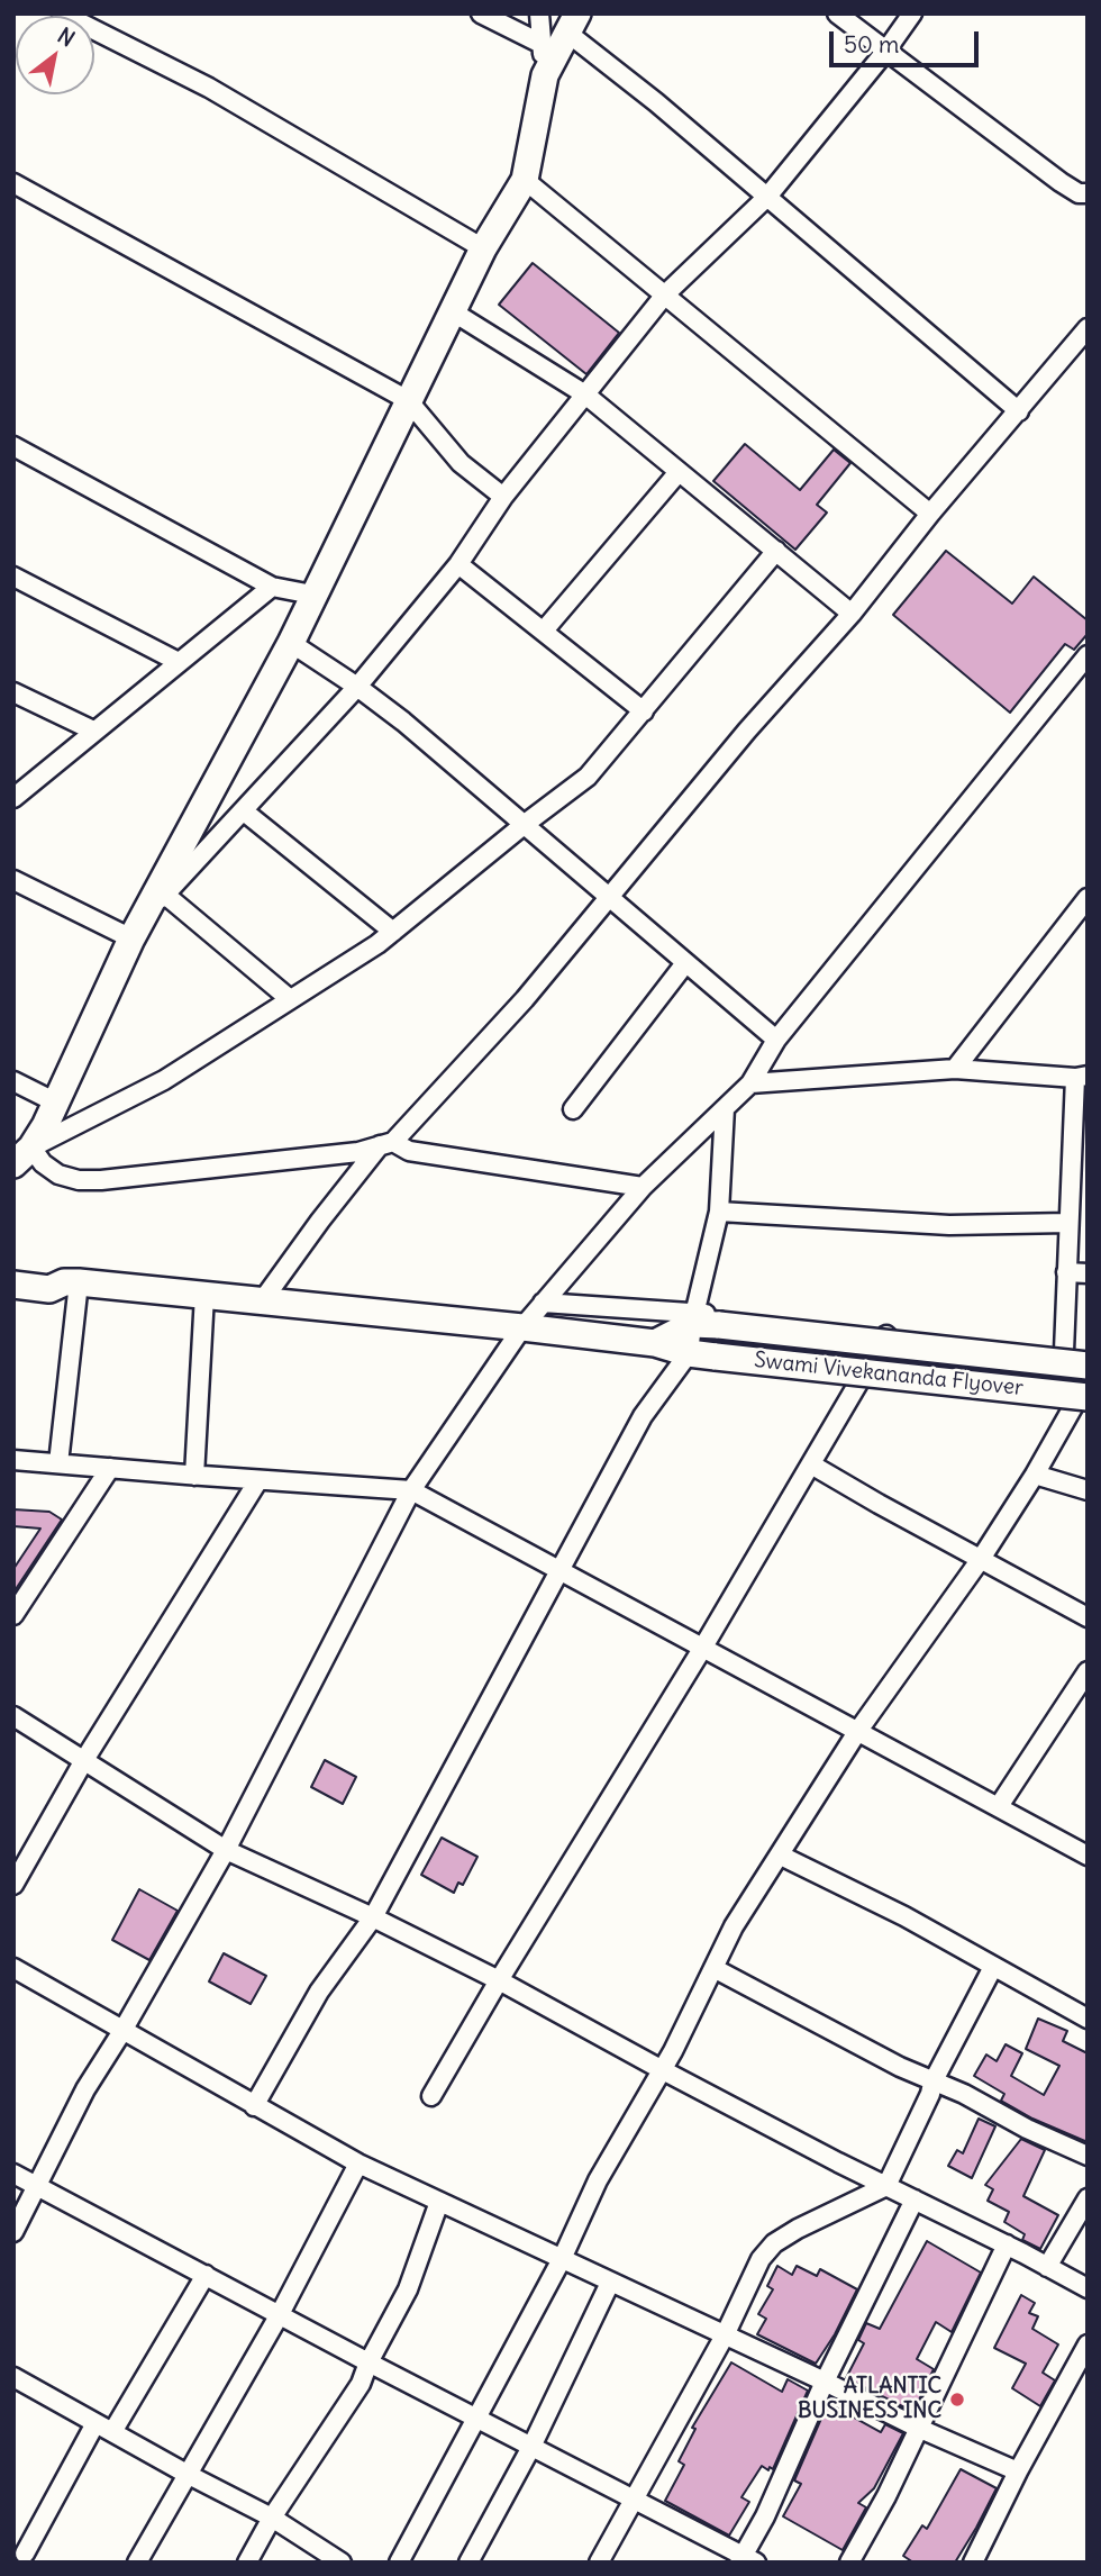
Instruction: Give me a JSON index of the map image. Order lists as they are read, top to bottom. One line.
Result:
{"streets":{"main road":["Swami Vivekananda Flyover"]},"places":["ATLANTIC BUSINESS INC"],"scale_bar":"50 m","north":"top right"}
